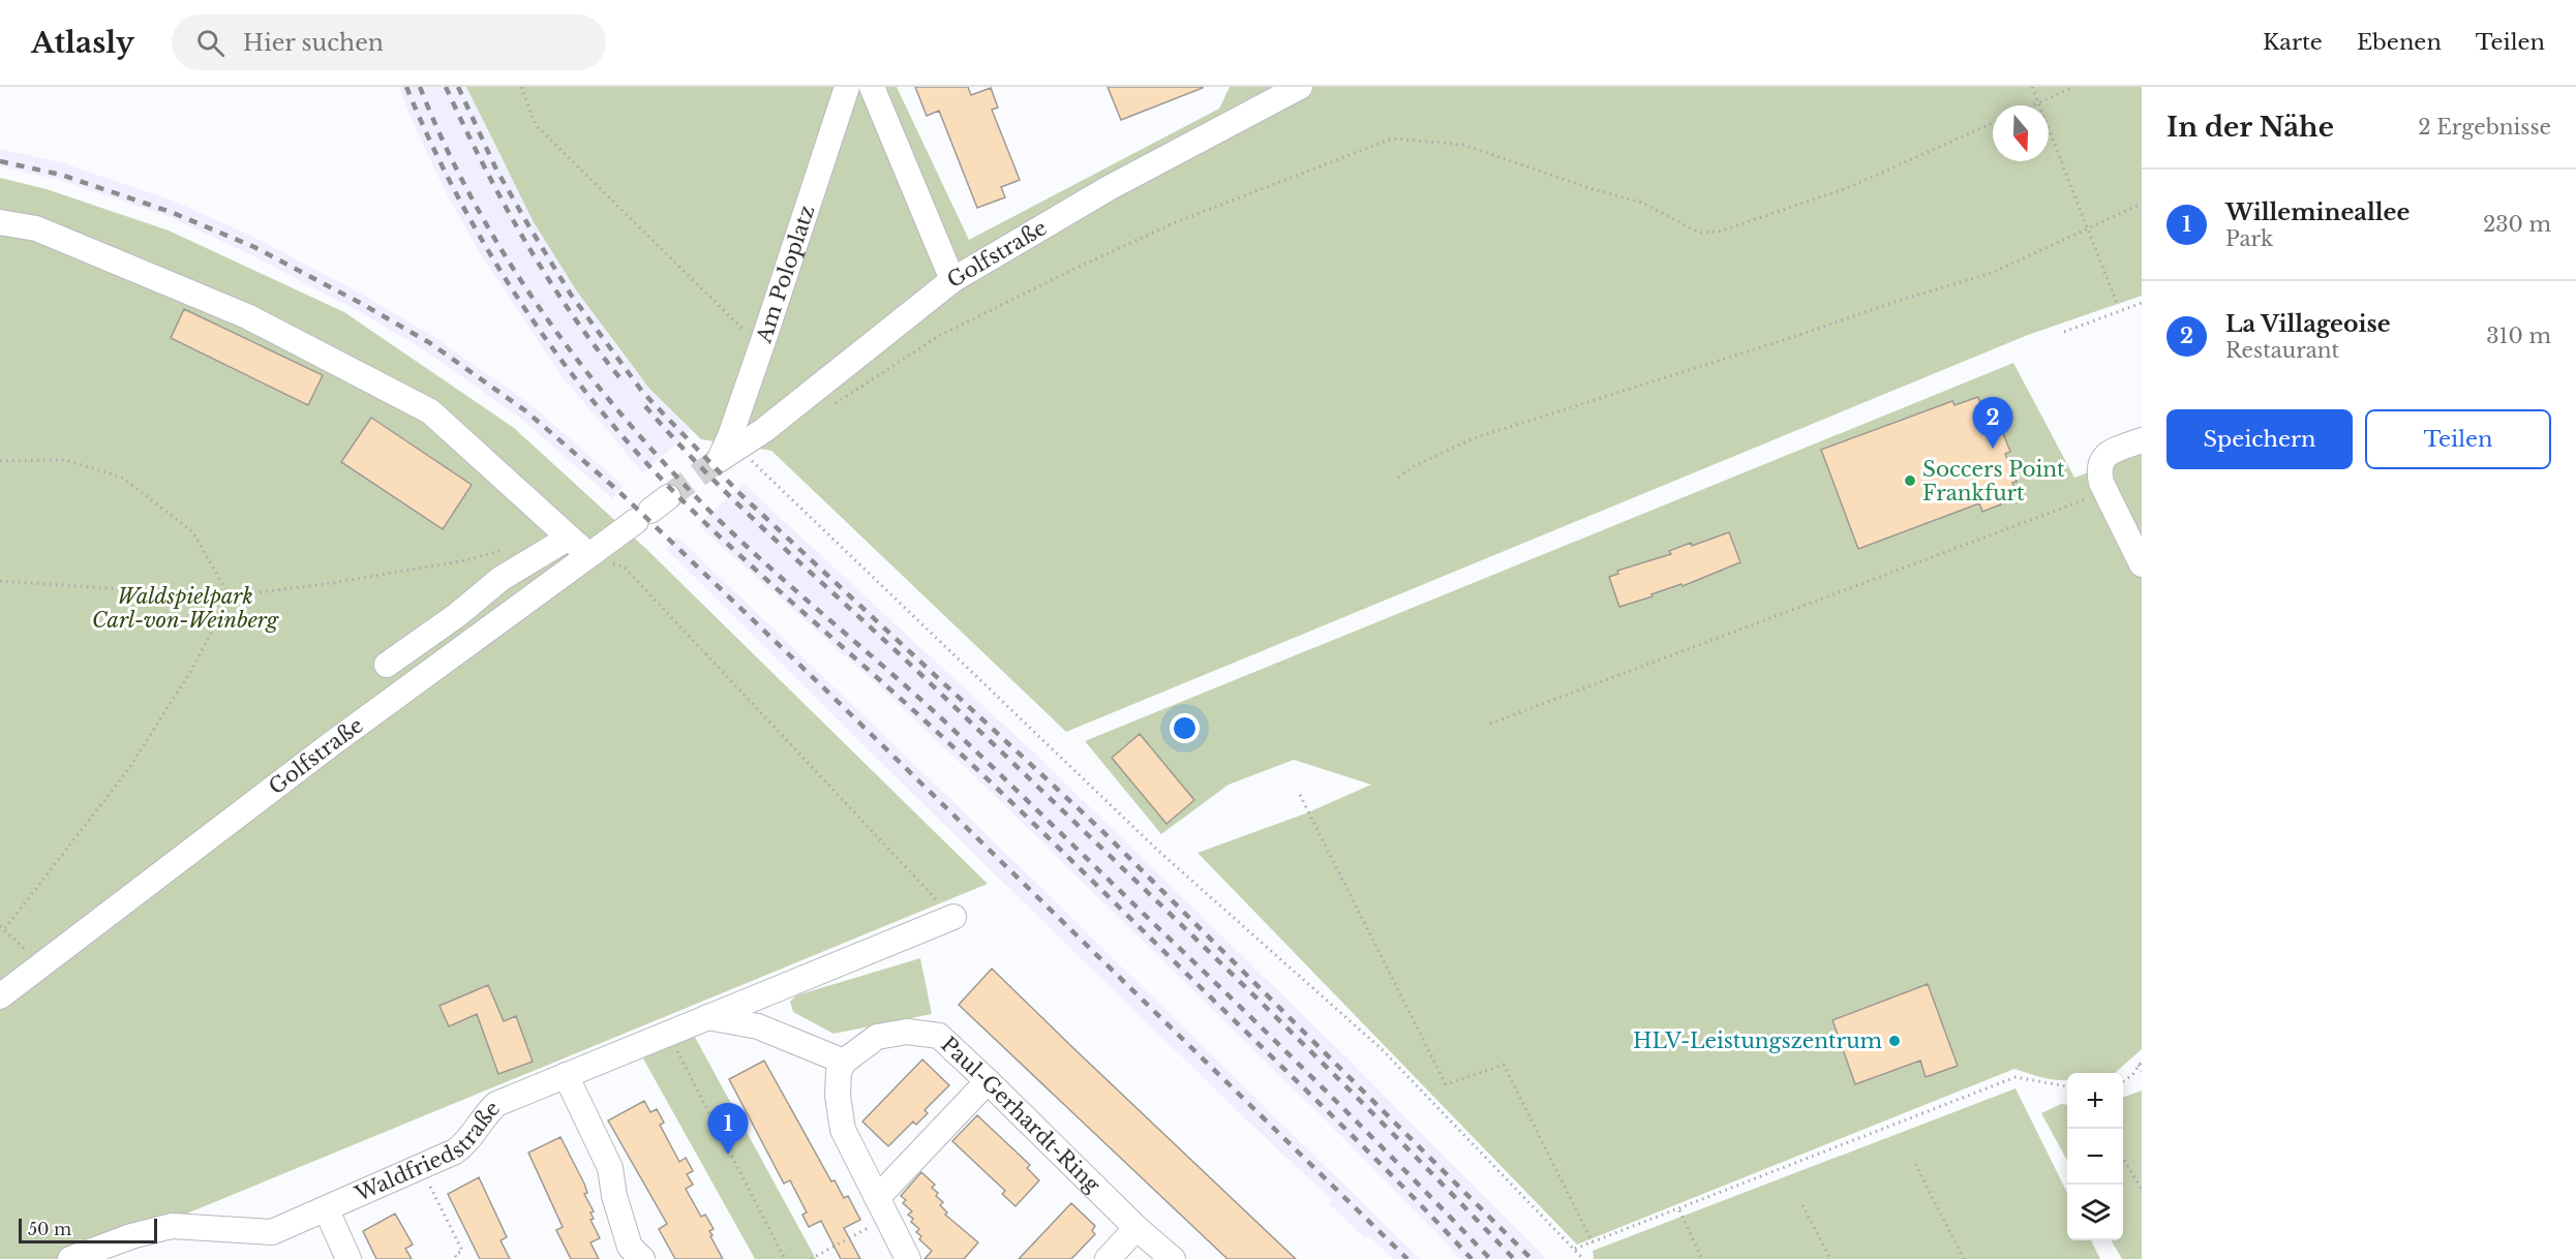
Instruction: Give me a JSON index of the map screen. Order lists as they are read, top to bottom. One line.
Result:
{"streets":{"street":["Golfstraße","Am Poloplatz","Paul-Gerhardt-Ring","Waldfriedstraße"]},"crossings":[["Golfstraße","Am Poloplatz"]],"parks":["Waldspielpark Carl-von-Weinberg"],"places":["Soccers Point Frankfurt","HLV-Leistungszentrum"],"scale_bar":"50 m","north":"bottom","page":{"header":"Atlasly","search":"Hier suchen","nav":["Karte","Ebenen","Teilen"],"heading":["In der Nähe","2 Ergebnisse"],"list":[{"mark":"1","name":"Willemineallee","note":"Park","value":"230 m"},{"mark":"2","name":"La Villageoise","note":"Restaurant","value":"310 m"}],"buttons":["Speichern","Teilen"],"pins":["2","1"],"map_buttons":["+","−"],"scale":"50 m"}}
